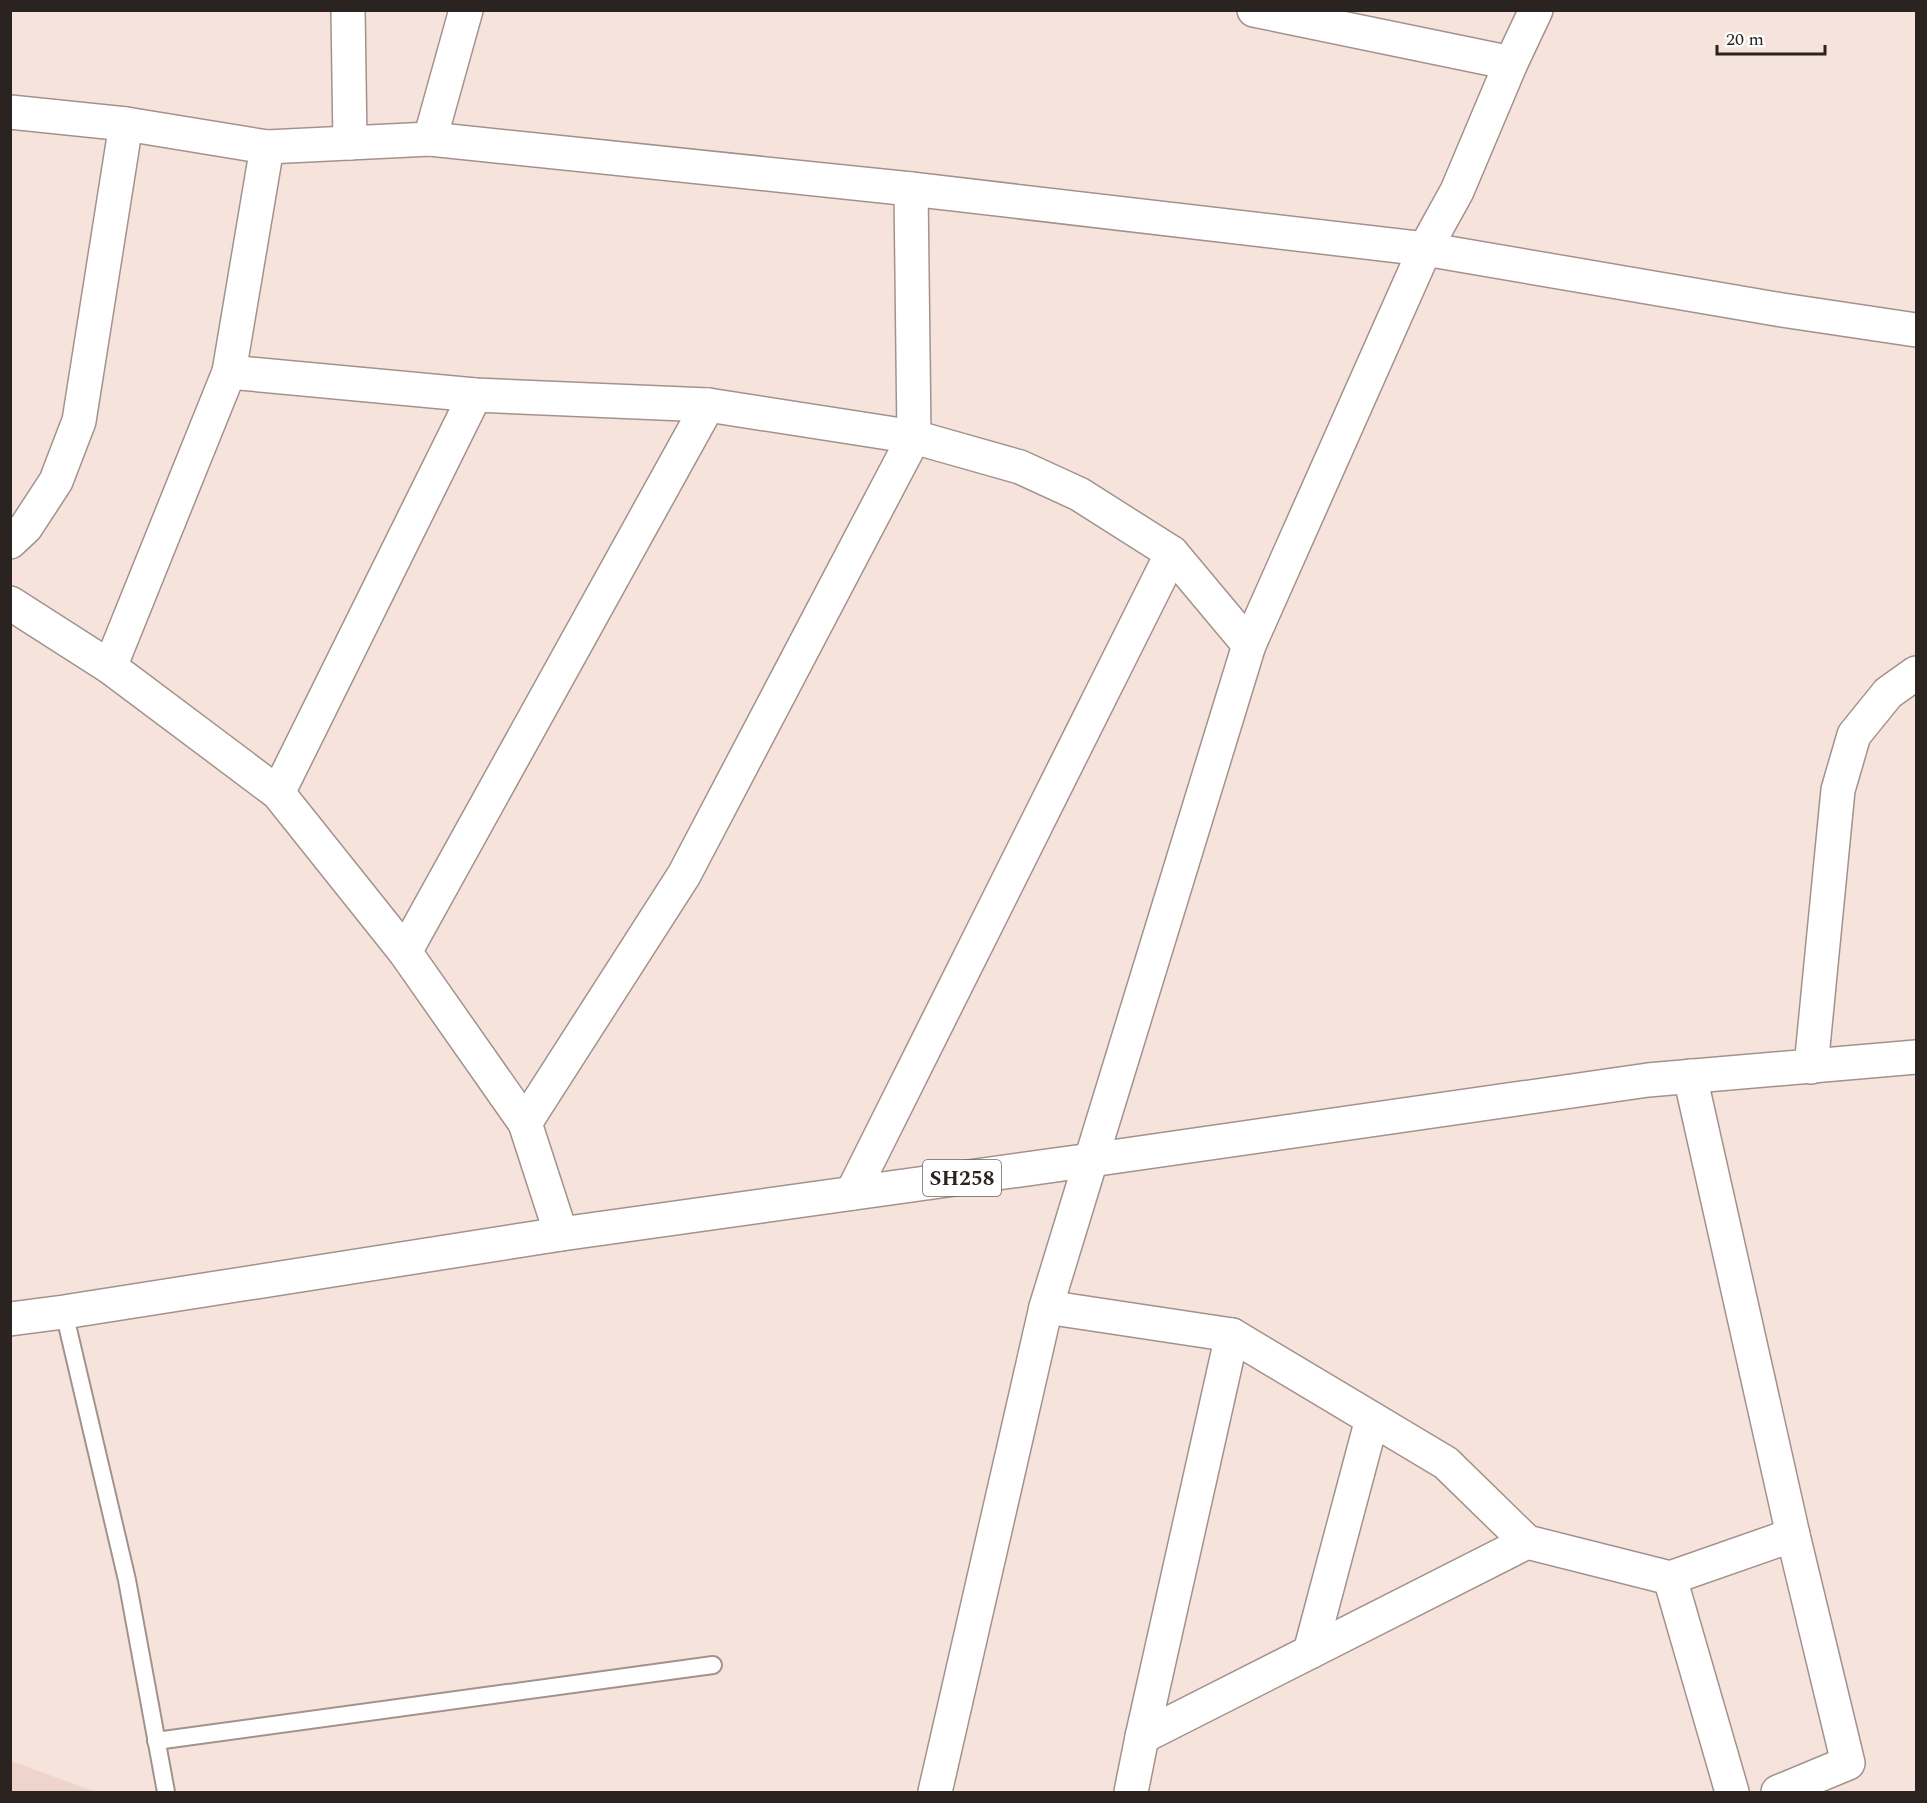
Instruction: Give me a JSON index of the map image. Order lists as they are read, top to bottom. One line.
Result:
{"streets":{"street":["SH258"]},"scale_bar":"20 m"}
